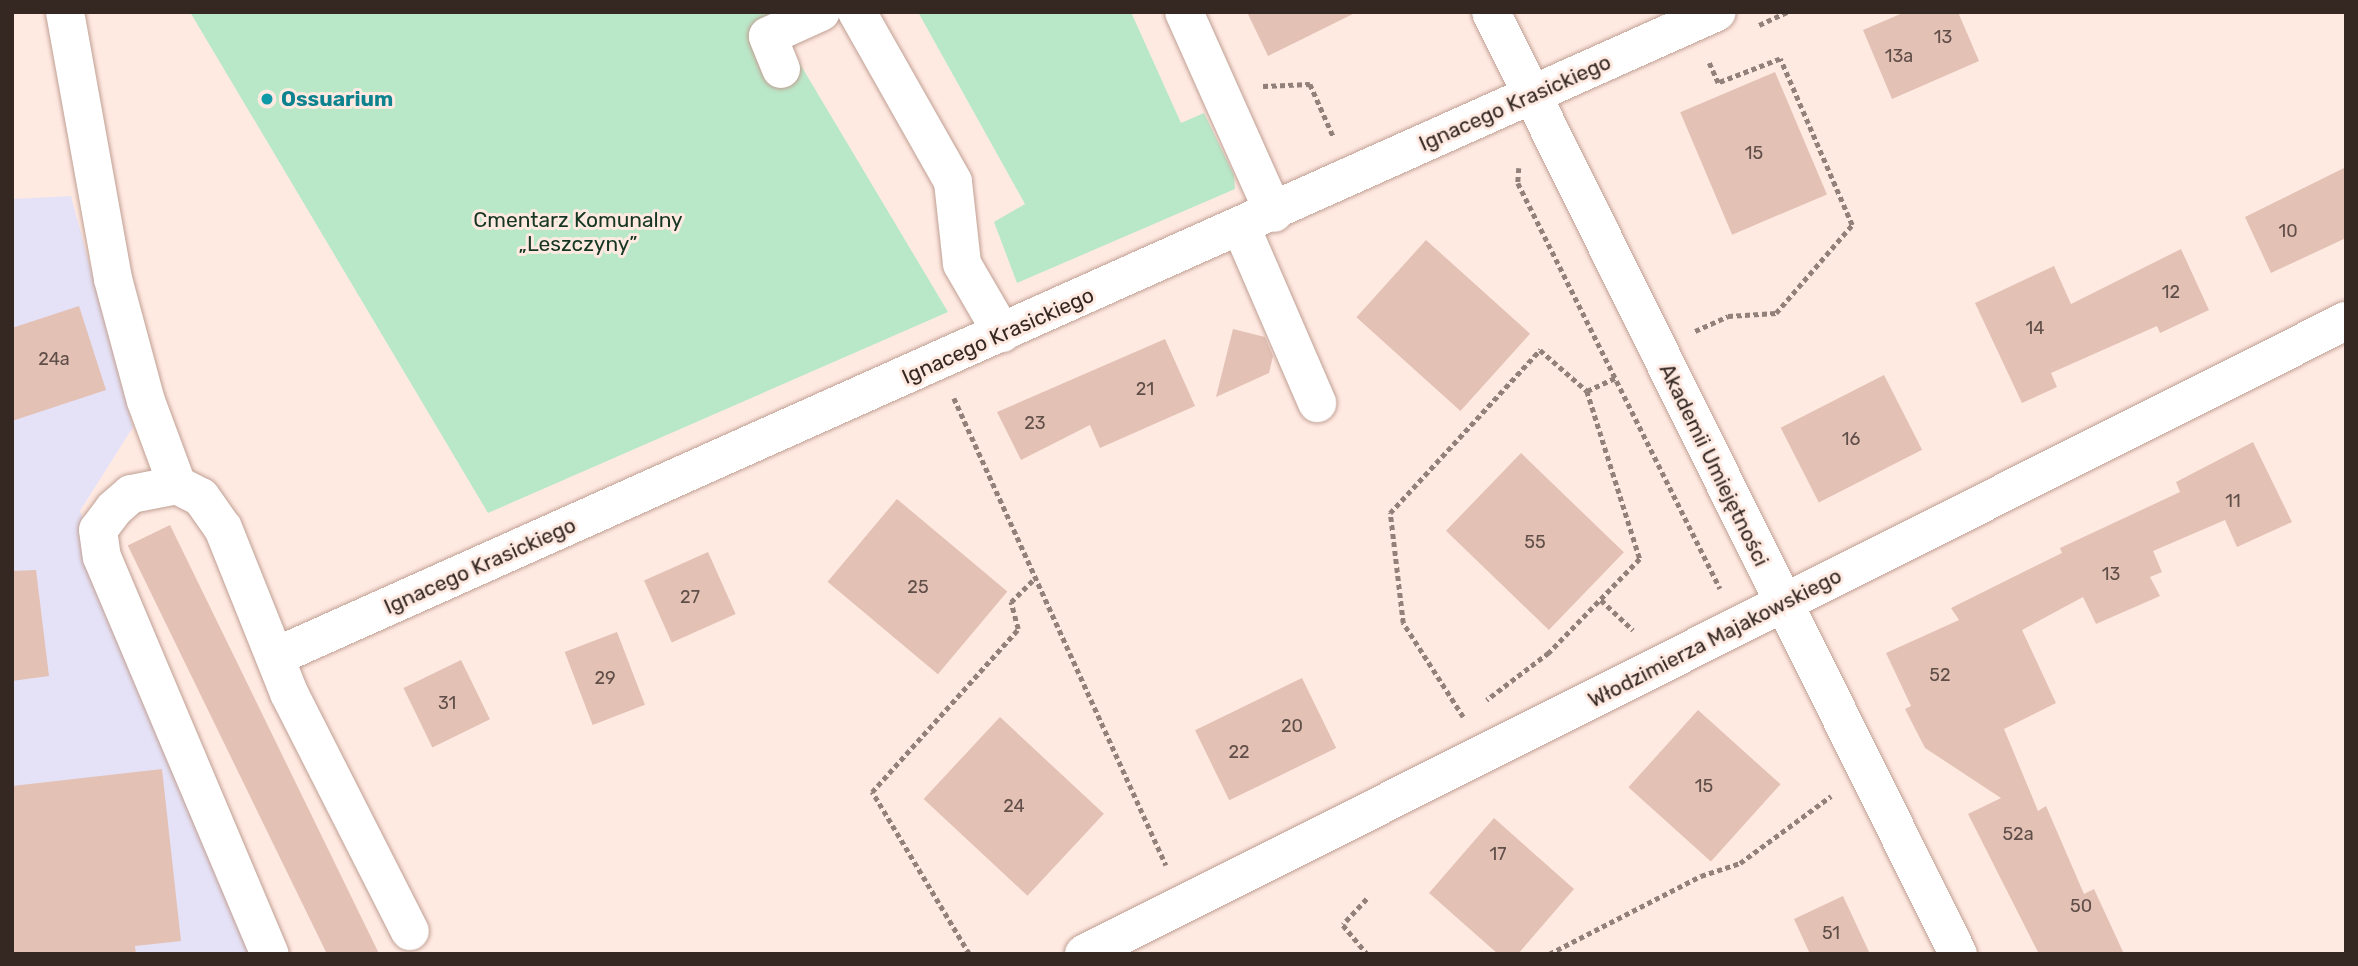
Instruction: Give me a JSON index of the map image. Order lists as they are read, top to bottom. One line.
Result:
{"streets":{"street":["Ignacego Krasickiego","Akademii Umiejętności","Włodzimierza Majakowskiego"]},"crossings":[["Ignacego Krasickiego","Akademii Umiejętności"],["Akademii Umiejętności","Włodzimierza Majakowskiego"]],"parks":["Cmentarz Komunalny „Leszczyny”"],"places":["Ossuarium"],"house_numbers":["13","13a","15","10","12","14","24a","21","23","16","11","55","13","25","27","52","29","31","20","22","15","24","52a","17","50","51"]}
